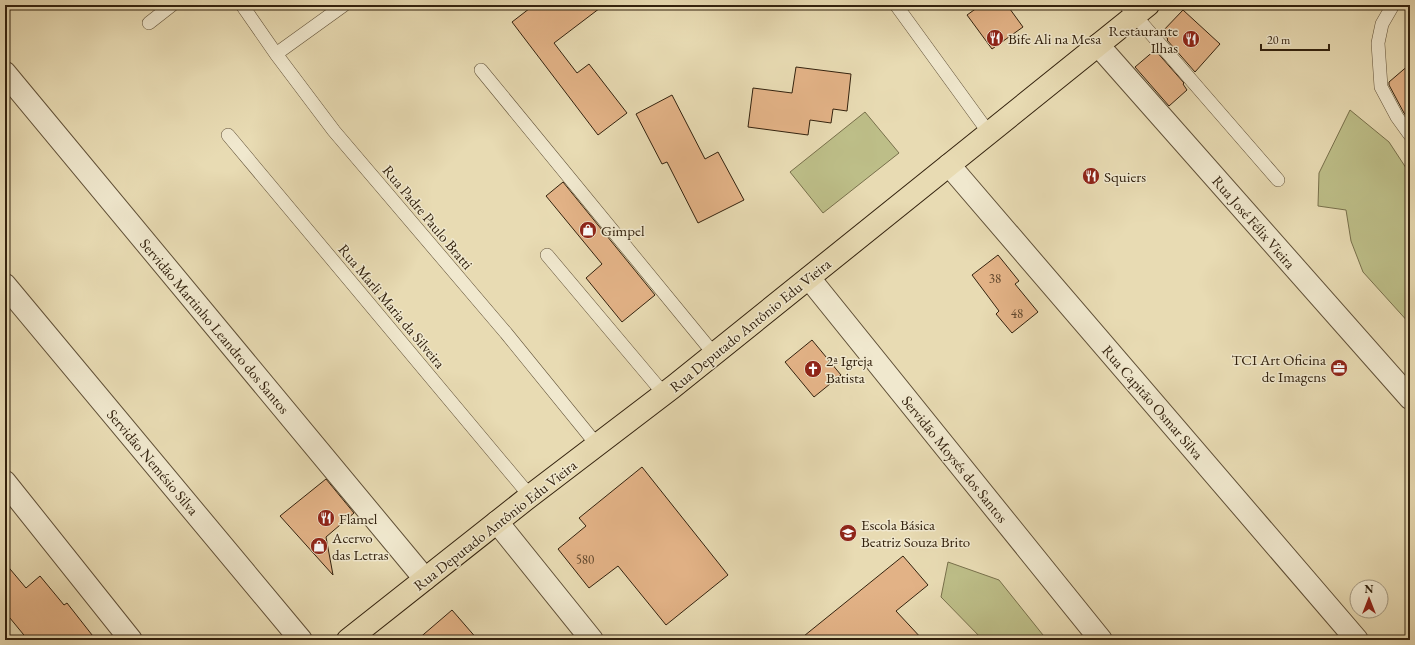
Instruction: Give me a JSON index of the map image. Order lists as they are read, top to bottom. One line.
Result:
{"streets":{"main road":["Rua Deputado Antônio Edu Vieira"],"street":["Rua José Félix Vieira","Servidão Martinho Leandro dos Santos","Rua Capitão Osmar Silva","Servidão Moysés dos Santos","Servidão Nemésio Silva"],"lane":["Rua Padre Paulo Bratti","Rua Marli Maria da Silveira"]},"crossings":[["Rua Padre Paulo Bratti","Rua Deputado Antônio Edu Vieira"],["Rua José Félix Vieira","Rua Deputado Antônio Edu Vieira"],["Rua Marli Maria da Silveira","Rua Deputado Antônio Edu Vieira"],["Rua Deputado Antônio Edu Vieira","Servidão Martinho Leandro dos Santos"],["Rua Deputado Antônio Edu Vieira","Rua Capitão Osmar Silva"],["Rua Deputado Antônio Edu Vieira","Servidão Moysés dos Santos"]],"places":{"restaurant":["Bife Ali na Mesa","Restaurante Ilhas","Squiers","Flamel"],"shop":["Gimpel","Acervo das Letras"],"office":["TCI Art Oficina de Imagens"],"church":["2ª Igreja Batista"],"school or university":["Escola Básica Beatriz Souza Brito"]},"house_numbers":["38","48","580"],"scale_bar":"20 m","north":"top"}
